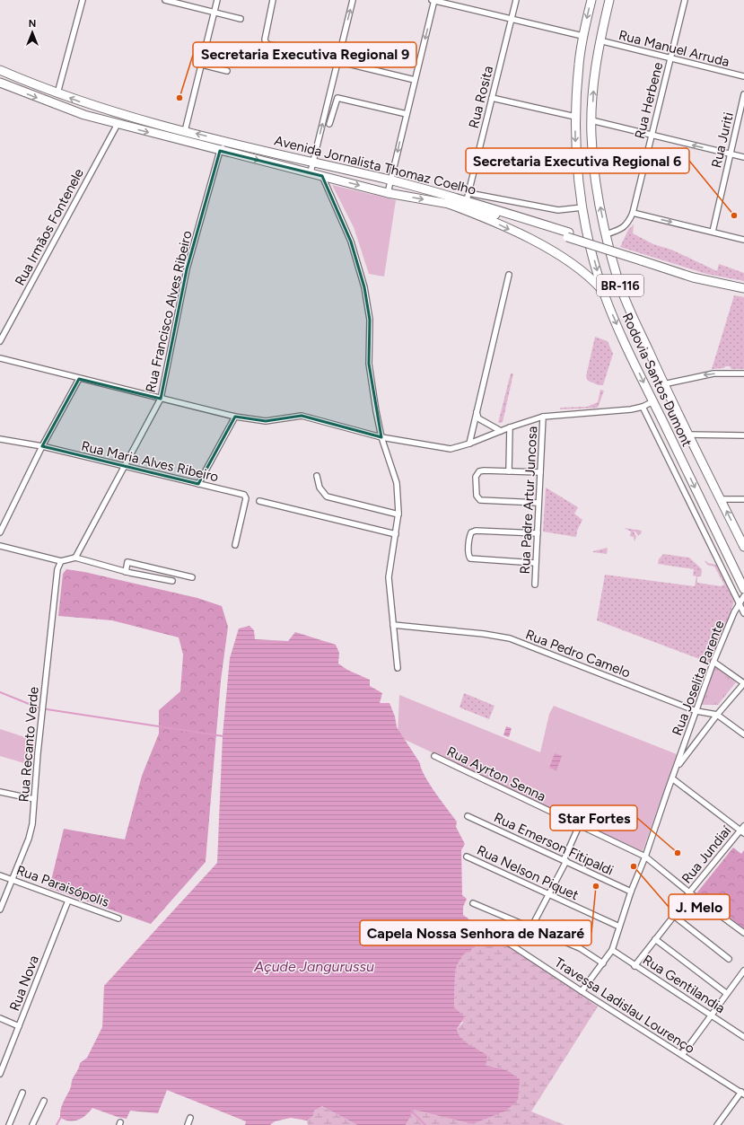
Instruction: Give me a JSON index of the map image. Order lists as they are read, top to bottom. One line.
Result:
{"streets":{"main road":["Avenida Jornalista Thomaz Coelho","BR-116","Rodovia Santos Dumont"],"street":["Rua Manuel Arruda","Rua Rosita","Rua Herbene","Rua Juriti","Rua Irmãos Fontenele","Rua Francisco Alves Ribeiro","Rua Maria Alves Ribeiro","Rua Padre Artur Juncosa","Rua Pedro Camelo","Rua Joselita Parente","Rua Recanto Verde","Rua Ayrton Senna","Rua Emerson Fitipaldi","Rua Jundiaí","Rua Nelson Piquet","Rua Paraisópolis","Rua Nova","Rua Gentilandia","Travessa Ladislau Lourenço"]},"crossings":[["Rua Manuel Arruda","Rua Herbene"],["Rua Manuel Arruda","Rodovia Santos Dumont"],["Rua Rosita","Avenida Jornalista Thomaz Coelho"],["Rua Herbene","Rodovia Santos Dumont"],["Avenida Jornalista Thomaz Coelho","Rua Irmãos Fontenele"],["Avenida Jornalista Thomaz Coelho","Rua Francisco Alves Ribeiro"],["Rua Francisco Alves Ribeiro","Rua Maria Alves Ribeiro"],["Rua Pedro Camelo","Rua Joselita Parente"],["Rua Joselita Parente","Rua Ayrton Senna"],["Rua Joselita Parente","Rua Emerson Fitipaldi"],["Rua Joselita Parente","Rua Nelson Piquet"],["Rua Joselita Parente","Rua Gentilandia"],["Rua Joselita Parente","Travessa Ladislau Lourenço"],["Rua Recanto Verde","Rua Paraisópolis"],["Rua Ayrton Senna","Rua Jundiaí"],["Rua Jundiaí","Rua Gentilandia"],["Rua Paraisópolis","Rua Nova"]],"water":["Açude Jangurussu"],"places":["Secretaria Executiva Regional 9","Secretaria Executiva Regional 6","Star Fortes","J. Melo","Capela Nossa Senhora de Nazaré"],"north":"top"}
